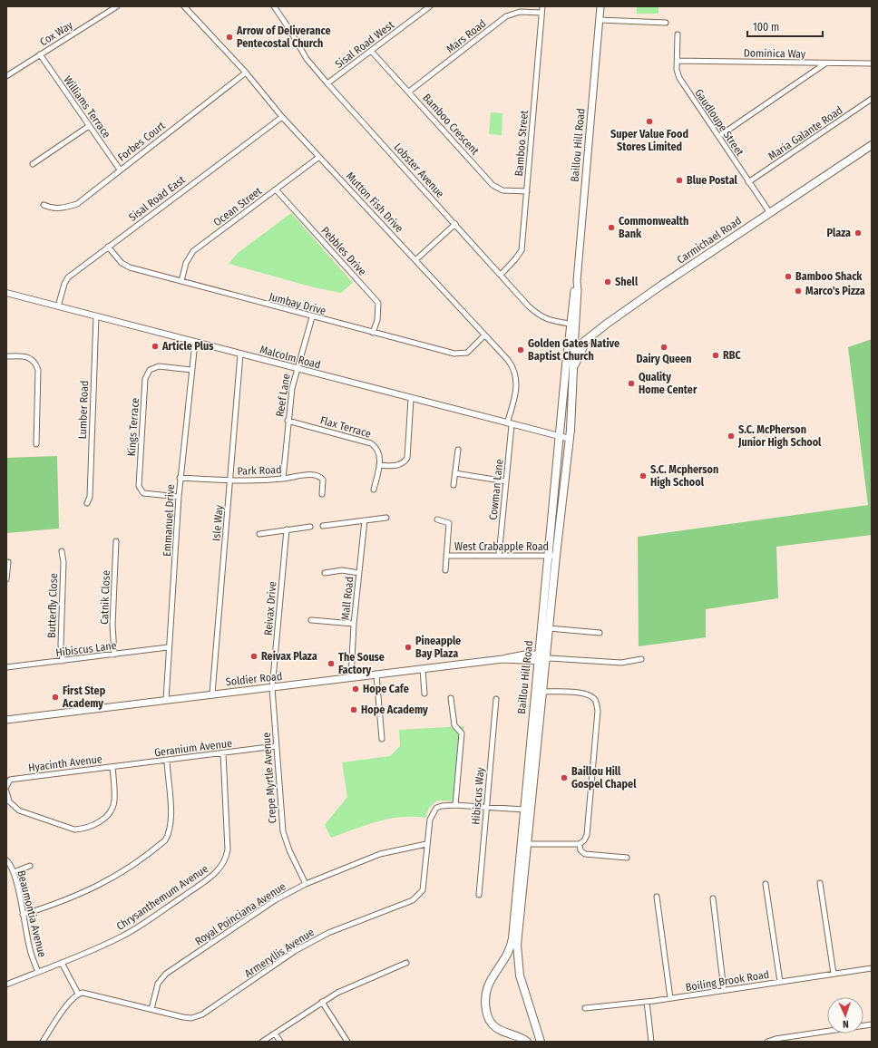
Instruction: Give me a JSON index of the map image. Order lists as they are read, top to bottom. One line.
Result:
{"streets":{"main road":["Baillou Hill Road","Carmichael Road","Soldier Road"],"street":["Cox Way","Mars Road","Sisal Road West","Dominica Way","Williams Terrace","Gaudloupe Street","Bamboo Crescent","Maria Galante Road","Forbes Court","Bamboo Street","Lobster Avenue","Sisal Road East","Mutton Fish Drive","Ocean Street","Pebbles Drive","Jumbay Drive","Malcolm Road","Reef Lane","Lumber Road","Kings Terrace","Flax Terrace","Park Road","Cowman Lane","Emmanuel Drive","Isle Way","West Crabapple Road","Catnik Close","Mall Road","Butterfly Close","Reivax Drive","Hibiscus Lane","Geranium Avenue","Hyacinth Avenue","Crepe Myrtle Avenue","Hibiscus Way","Chrysanthemum Avenue","Beaumontia Avenue","Royal Poinciana Avenue","Armeryllis Avenue","Boiling Brook Road"]},"crossings":[["Cox Way","Williams Terrace"],["Mars Road","Bamboo Crescent"],["Mars Road","Bamboo Street"],["Sisal Road West","Bamboo Crescent"],["Sisal Road West","Lobster Avenue"],["Dominica Way","Gaudloupe Street"],["Williams Terrace","Forbes Court"],["Gaudloupe Street","Maria Galante Road"],["Gaudloupe Street","Carmichael Road"],["Bamboo Crescent","Bamboo Street"],["Forbes Court","Mutton Fish Drive"],["Bamboo Street","Lobster Avenue"],["Baillou Hill Road","Lobster Avenue"],["Baillou Hill Road","Carmichael Road"],["Baillou Hill Road","Malcolm Road"],["Baillou Hill Road","West Crabapple Road"],["Baillou Hill Road","Soldier Road"],["Baillou Hill Road","Armeryllis Avenue"],["Sisal Road East","Mutton Fish Drive"],["Sisal Road East","Jumbay Drive"],["Sisal Road East","Malcolm Road"],["Mutton Fish Drive","Ocean Street"],["Mutton Fish Drive","Jumbay Drive"],["Mutton Fish Drive","Malcolm Road"],["Mutton Fish Drive","Cowman Lane"],["Ocean Street","Pebbles Drive"],["Ocean Street","Jumbay Drive"],["Pebbles Drive","Jumbay Drive"],["Jumbay Drive","Reef Lane"],["Malcolm Road","Reef Lane"],["Malcolm Road","Lumber Road"],["Malcolm Road","Cowman Lane"],["Malcolm Road","Emmanuel Drive"],["Malcolm Road","Isle Way"],["Reef Lane","Flax Terrace"],["Reef Lane","Park Road"],["Kings Terrace","Emmanuel Drive"],["Park Road","Emmanuel Drive"],["Park Road","Isle Way"],["Cowman Lane","West Crabapple Road"],["Emmanuel Drive","Hibiscus Lane"],["Emmanuel Drive","Soldier Road"],["Isle Way","Soldier Road"],["Catnik Close","Hibiscus Lane"],["Mall Road","Soldier Road"],["Butterfly Close","Hibiscus Lane"],["Reivax Drive","Soldier Road"],["Reivax Drive","Crepe Myrtle Avenue"],["Soldier Road","Crepe Myrtle Avenue"],["Geranium Avenue","Hyacinth Avenue"],["Geranium Avenue","Crepe Myrtle Avenue"],["Geranium Avenue","Chrysanthemum Avenue"],["Crepe Myrtle Avenue","Royal Poinciana Avenue"],["Hibiscus Way","Armeryllis Avenue"],["Chrysanthemum Avenue","Beaumontia Avenue"],["Royal Poinciana Avenue","Armeryllis Avenue"]],"places":["Arrow of Deliverance Pentecostal Church","Super Value Food Stores Limited","Blue Postal","Commonwealth Bank","Plaza","Bamboo Shack","Shell","Marco's Pizza","Article Plus","Dairy Queen","Golden Gates Native Baptist Church","RBC","Quality Home Center","S.C. McPherson Junior High School","S.C. Mcpherson High School","Pineapple Bay Plaza","Reivax Plaza","The Souse Factory","Hope Cafe","First Step Academy","Hope Academy","Baillou Hill Gospel Chapel"],"scale_bar":"100 m","north":"bottom"}
